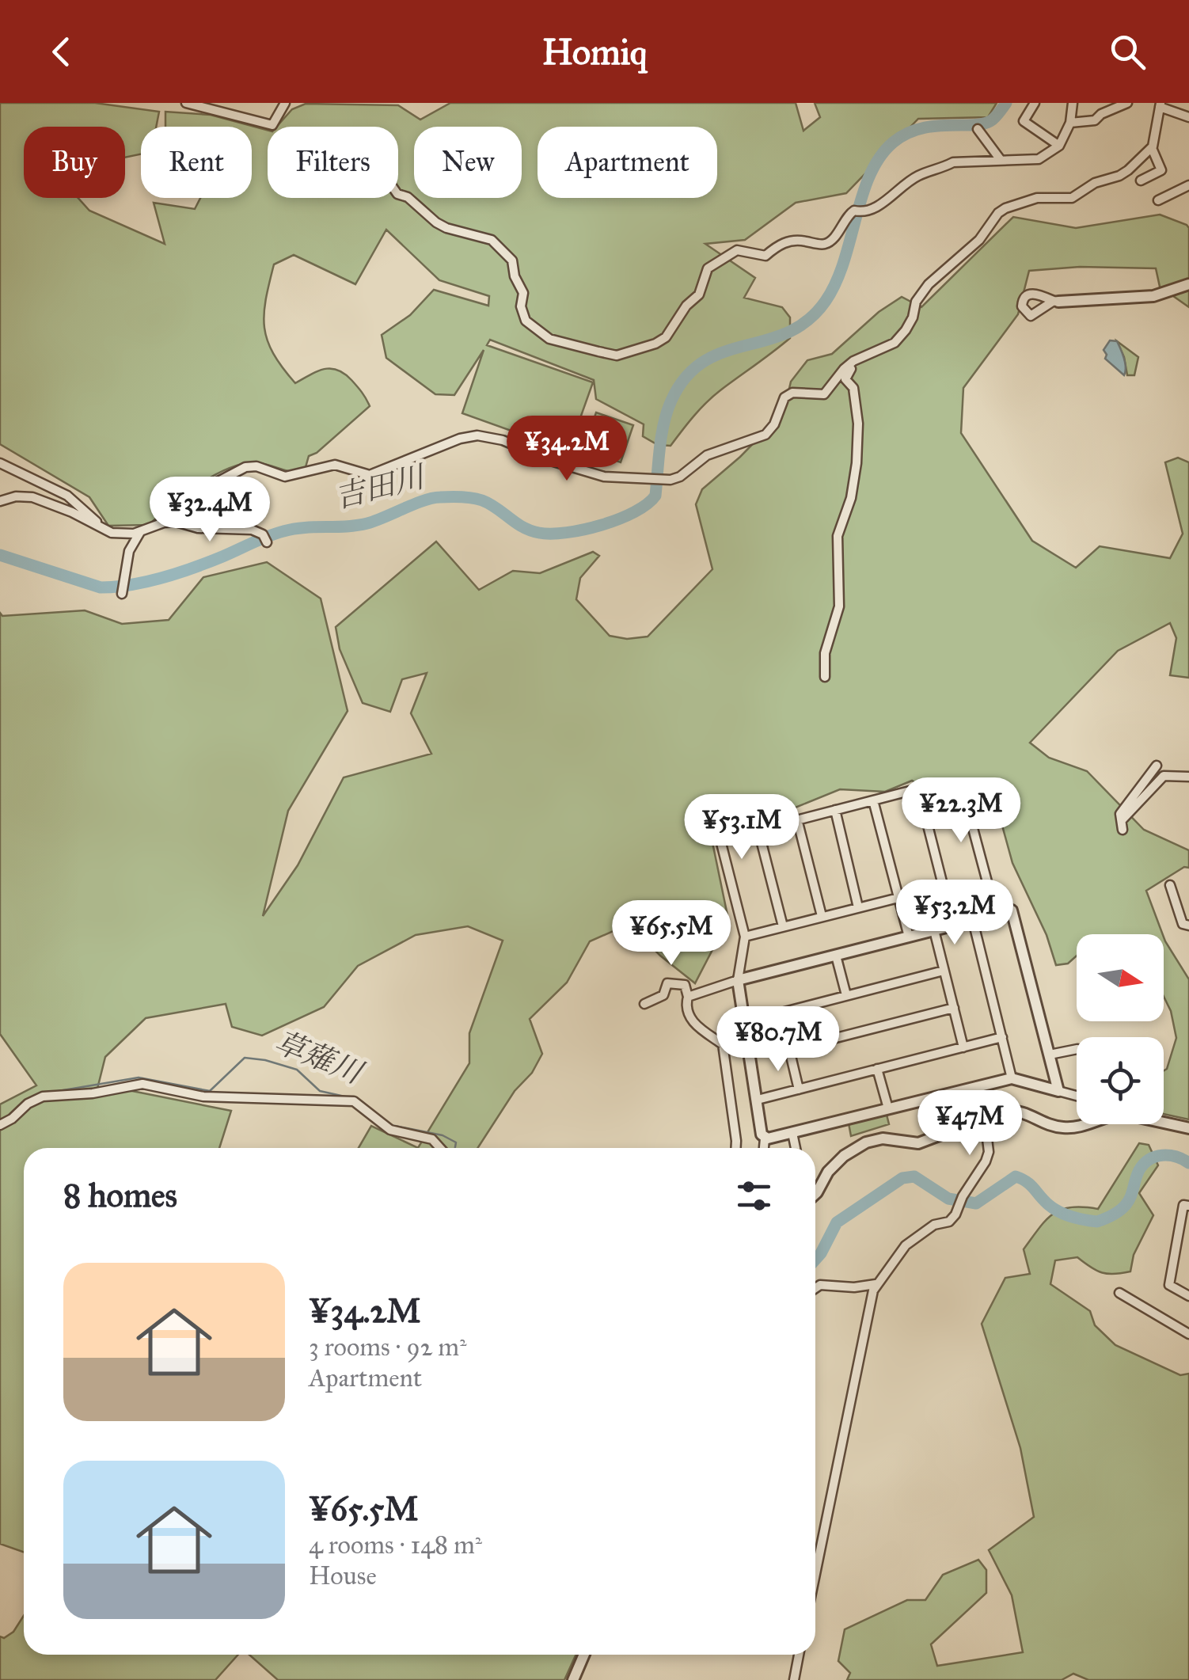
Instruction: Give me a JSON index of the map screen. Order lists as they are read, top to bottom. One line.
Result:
{"water":["吉田川","草薙川"],"north":"right","page":{"header":"Homiq","chip":["Buy","Rent","Filters","New","Apartment"],"price":["¥34.2M","¥32.4M","¥22.3M","¥53.1M","¥53.2M","¥65.5M","¥80.7M","¥47M"],"heading":"8 homes","list":[{"name":"¥34.2M","note":"3 rooms · 92 m² · Apartment"},{"name":"¥65.5M","note":"4 rooms · 148 m² · House"}]}}
